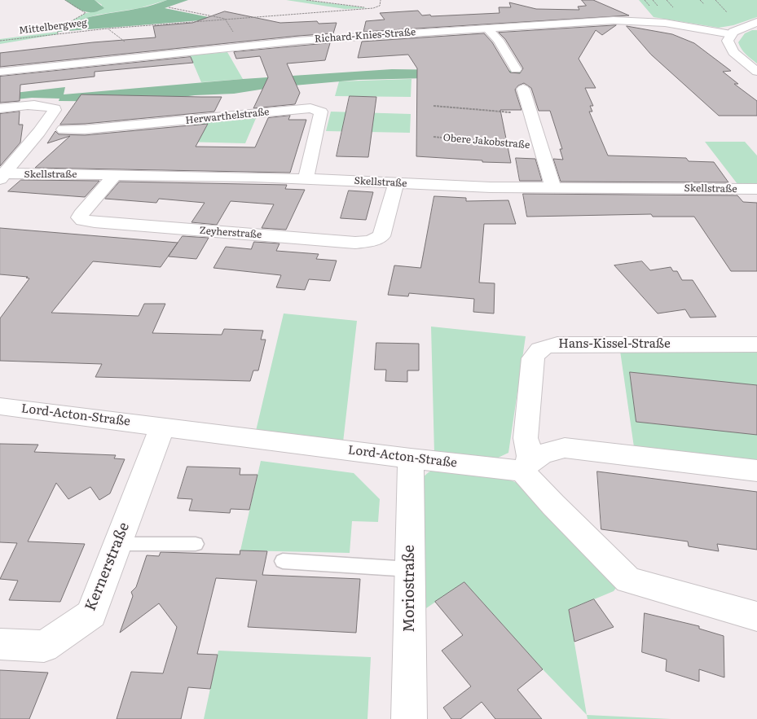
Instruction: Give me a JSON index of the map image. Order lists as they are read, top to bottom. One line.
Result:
{"streets":{"street":["Richard-Knies-Straße","Herwarthelstraße","Obere Jakobstraße","Skellstraße","Zeyherstraße","Hans-Kissel-Straße","Lord-Acton-Straße","Kernerstraße","Moriostraße"],"path":["Mittelbergweg"]},"crossings":[["Herwarthelstraße","Skellstraße"],["Obere Jakobstraße","Skellstraße"],["Skellstraße","Zeyherstraße"],["Hans-Kissel-Straße","Lord-Acton-Straße"],["Lord-Acton-Straße","Kernerstraße"],["Lord-Acton-Straße","Moriostraße"]]}
